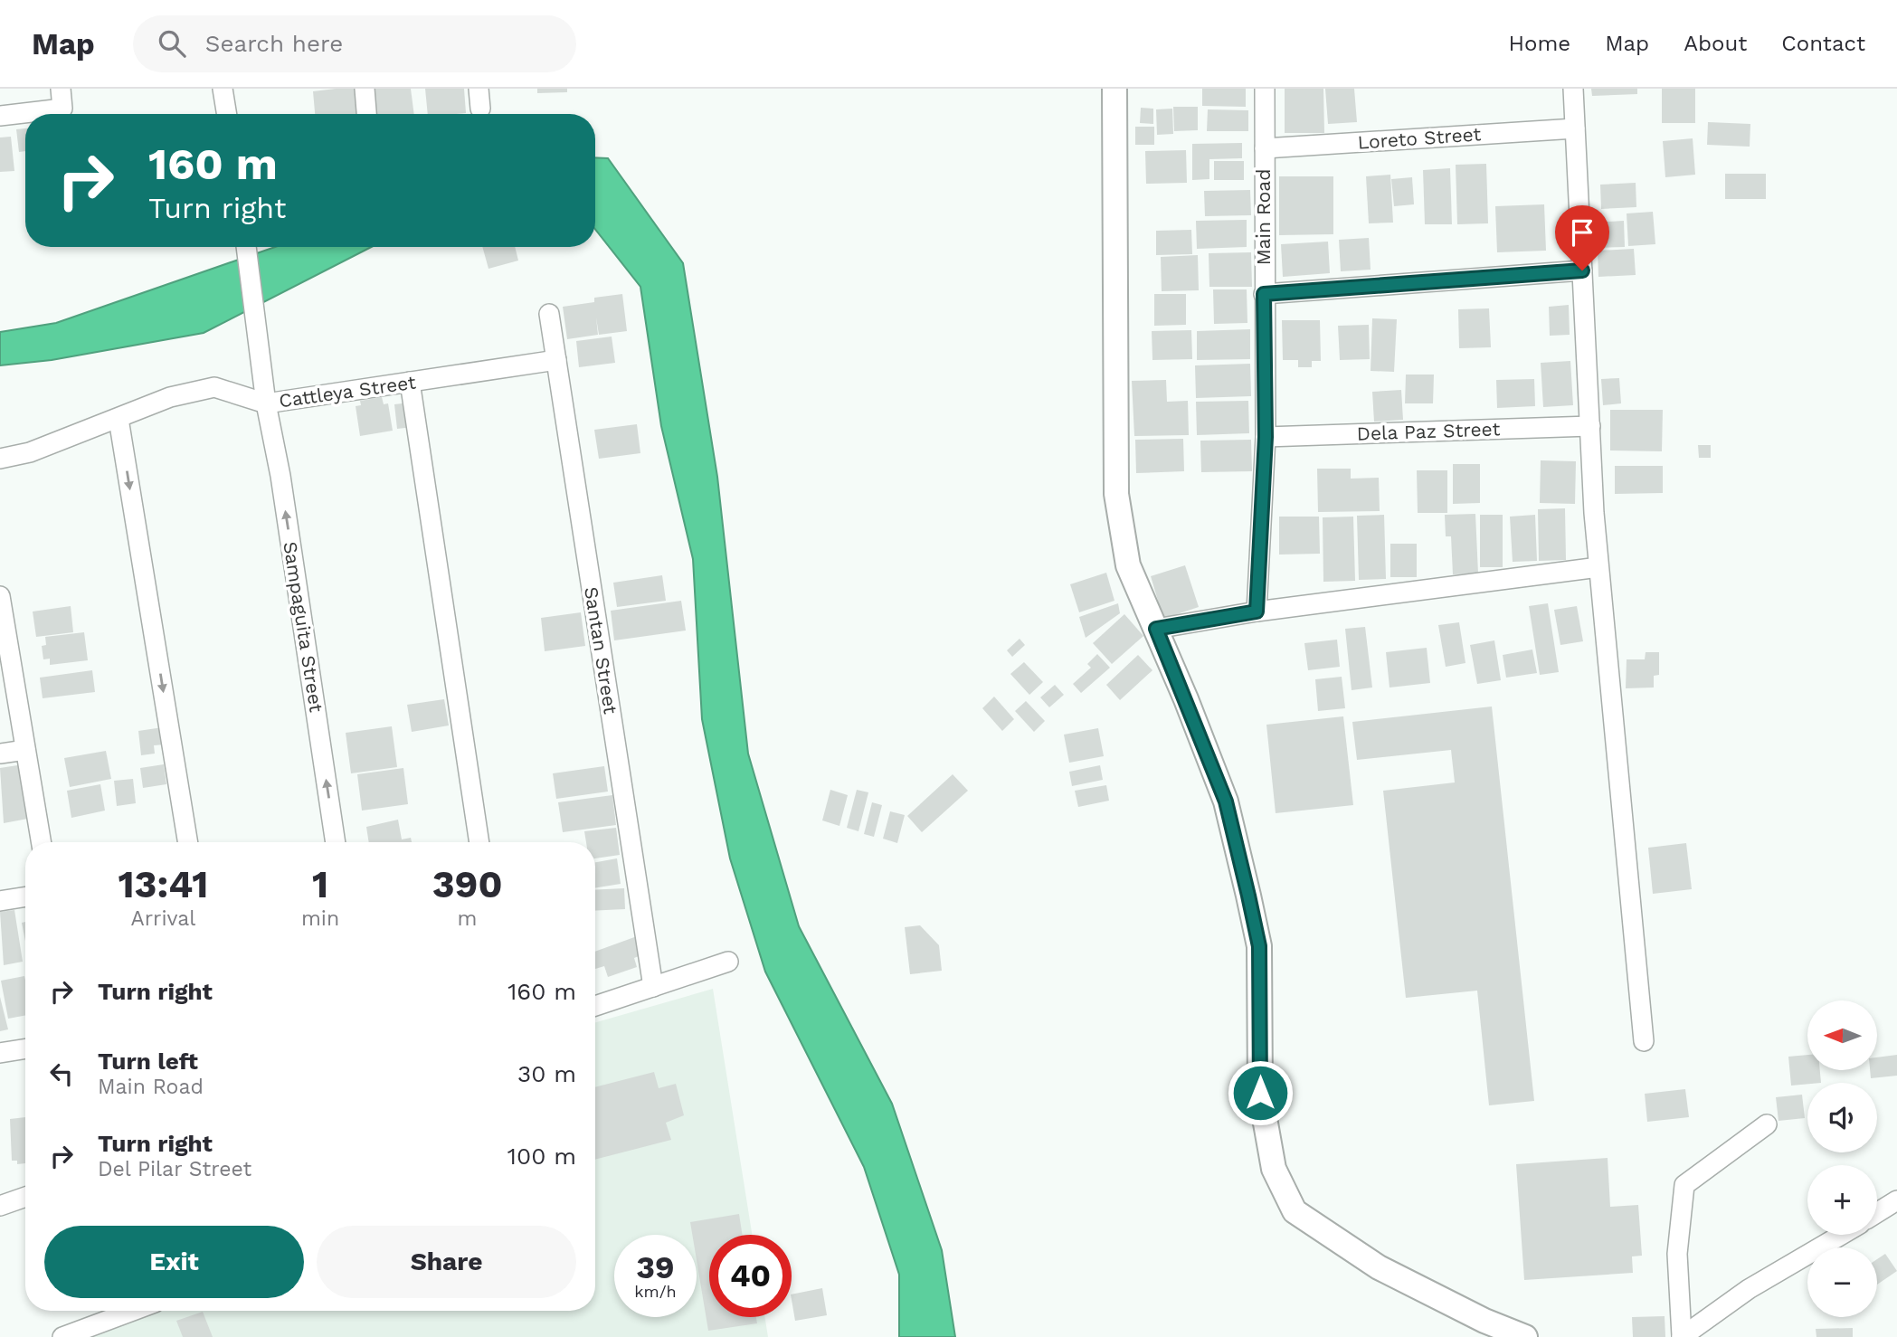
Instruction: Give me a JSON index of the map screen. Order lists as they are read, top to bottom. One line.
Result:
{"streets":{"street":["Loreto Street","Main Road","Cattleya Street","Dela Paz Street","Sampaguita Street","Santan Street"]},"crossings":[["Loreto Street","Main Road"],["Main Road","Dela Paz Street"],["Cattleya Street","Sampaguita Street"],["Cattleya Street","Santan Street"]],"north":"left","page":{"header":"Map","search":"Search here","nav":["Home","Map","About","Contact"],"turn":["160 m","Turn right"],"eta":["13:41","Arrival","1","min","390","m"],"list":[{"name":"Turn right","value":"160 m"},{"name":"Turn left","note":"Main Road","value":"30 m"},{"name":"Turn right","note":"Del Pilar Street","value":"100 m"}],"map_buttons":["+","−"],"buttons":["Exit","Share"],"speed":"39 km/h","limit":"40"}}
